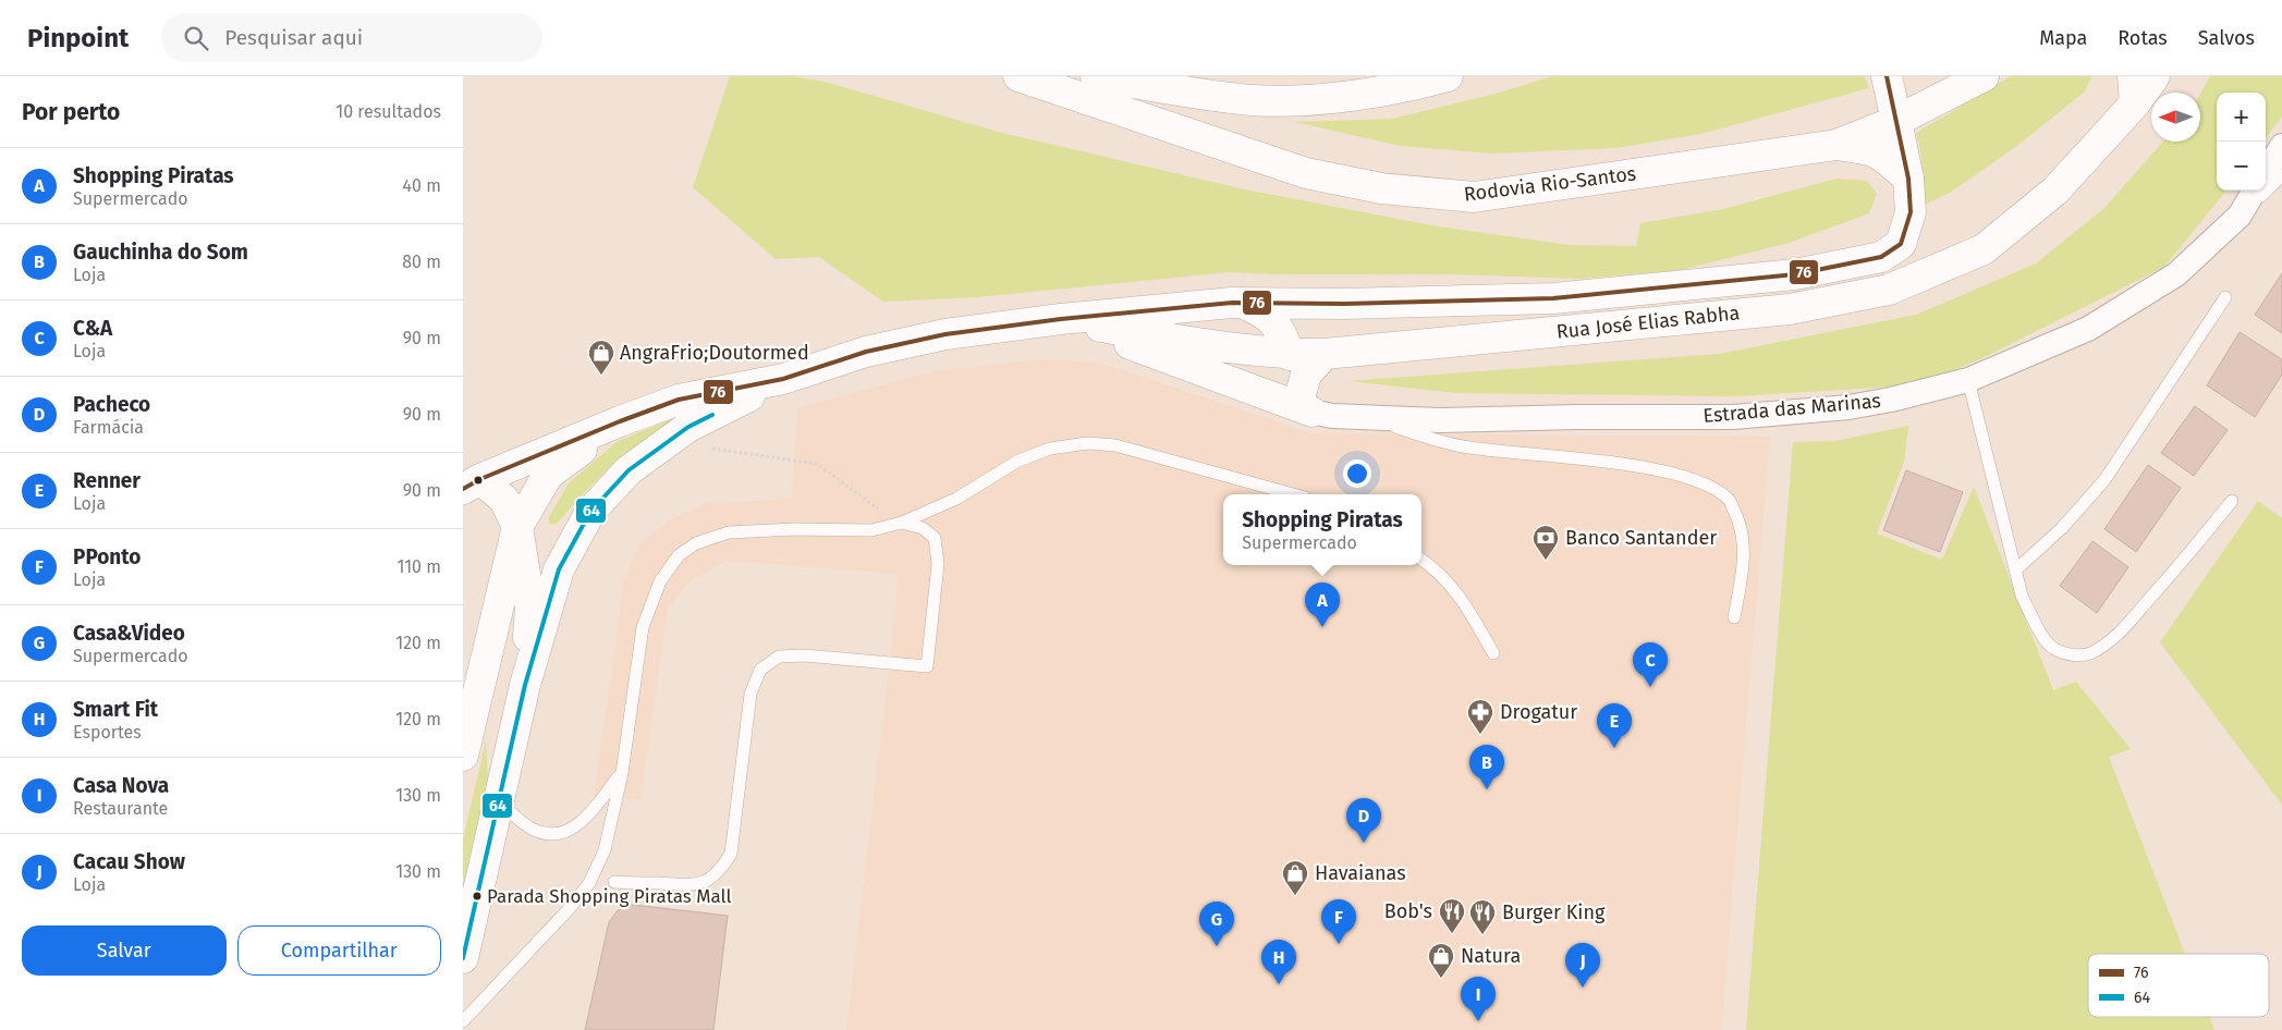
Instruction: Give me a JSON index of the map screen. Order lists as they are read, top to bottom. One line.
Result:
{"streets":{"main road":["Rodovia Rio-Santos","Rua José Elias Rabha"],"street":["Estrada das Marinas"]},"crossings":[["Rodovia Rio-Santos","Rua José Elias Rabha"]],"places":{"shop":["AngraFrio;Doutormed","Havaianas","Natura"],"bank":["Banco Santander"],"pharmacy":["Drogatur"],"other":["Parada Shopping Piratas Mall"],"restaurant":["Bob's","Burger King"]},"lines":["transit line 76","transit line 64"],"legend":["76","64"],"north":"left","page":{"header":"Pinpoint","search":"Pesquisar aqui","nav":["Mapa","Rotas","Salvos"],"heading":["Por perto","10 resultados"],"map_buttons":["+","−"],"list":[{"mark":"A","name":"Shopping Piratas","note":"Supermercado","value":"40 m"},{"mark":"B","name":"Gauchinha do Som","note":"Loja","value":"80 m"},{"mark":"C","name":"C&A","note":"Loja","value":"90 m"},{"mark":"D","name":"Pacheco","note":"Farmácia","value":"90 m"},{"mark":"E","name":"Renner","note":"Loja","value":"90 m"},{"mark":"F","name":"PPonto","note":"Loja","value":"110 m"},{"mark":"G","name":"Casa&Video","note":"Supermercado","value":"120 m"},{"mark":"H","name":"Smart Fit","note":"Esportes","value":"120 m"},{"mark":"I","name":"Casa Nova","note":"Restaurante","value":"130 m"},{"mark":"J","name":"Cacau Show","note":"Loja","value":"130 m"}],"popup":["Shopping Piratas","Supermercado"],"pins":["A","C","E","B","D","F","G","H","J","I"],"buttons":["Salvar","Compartilhar"]}}
